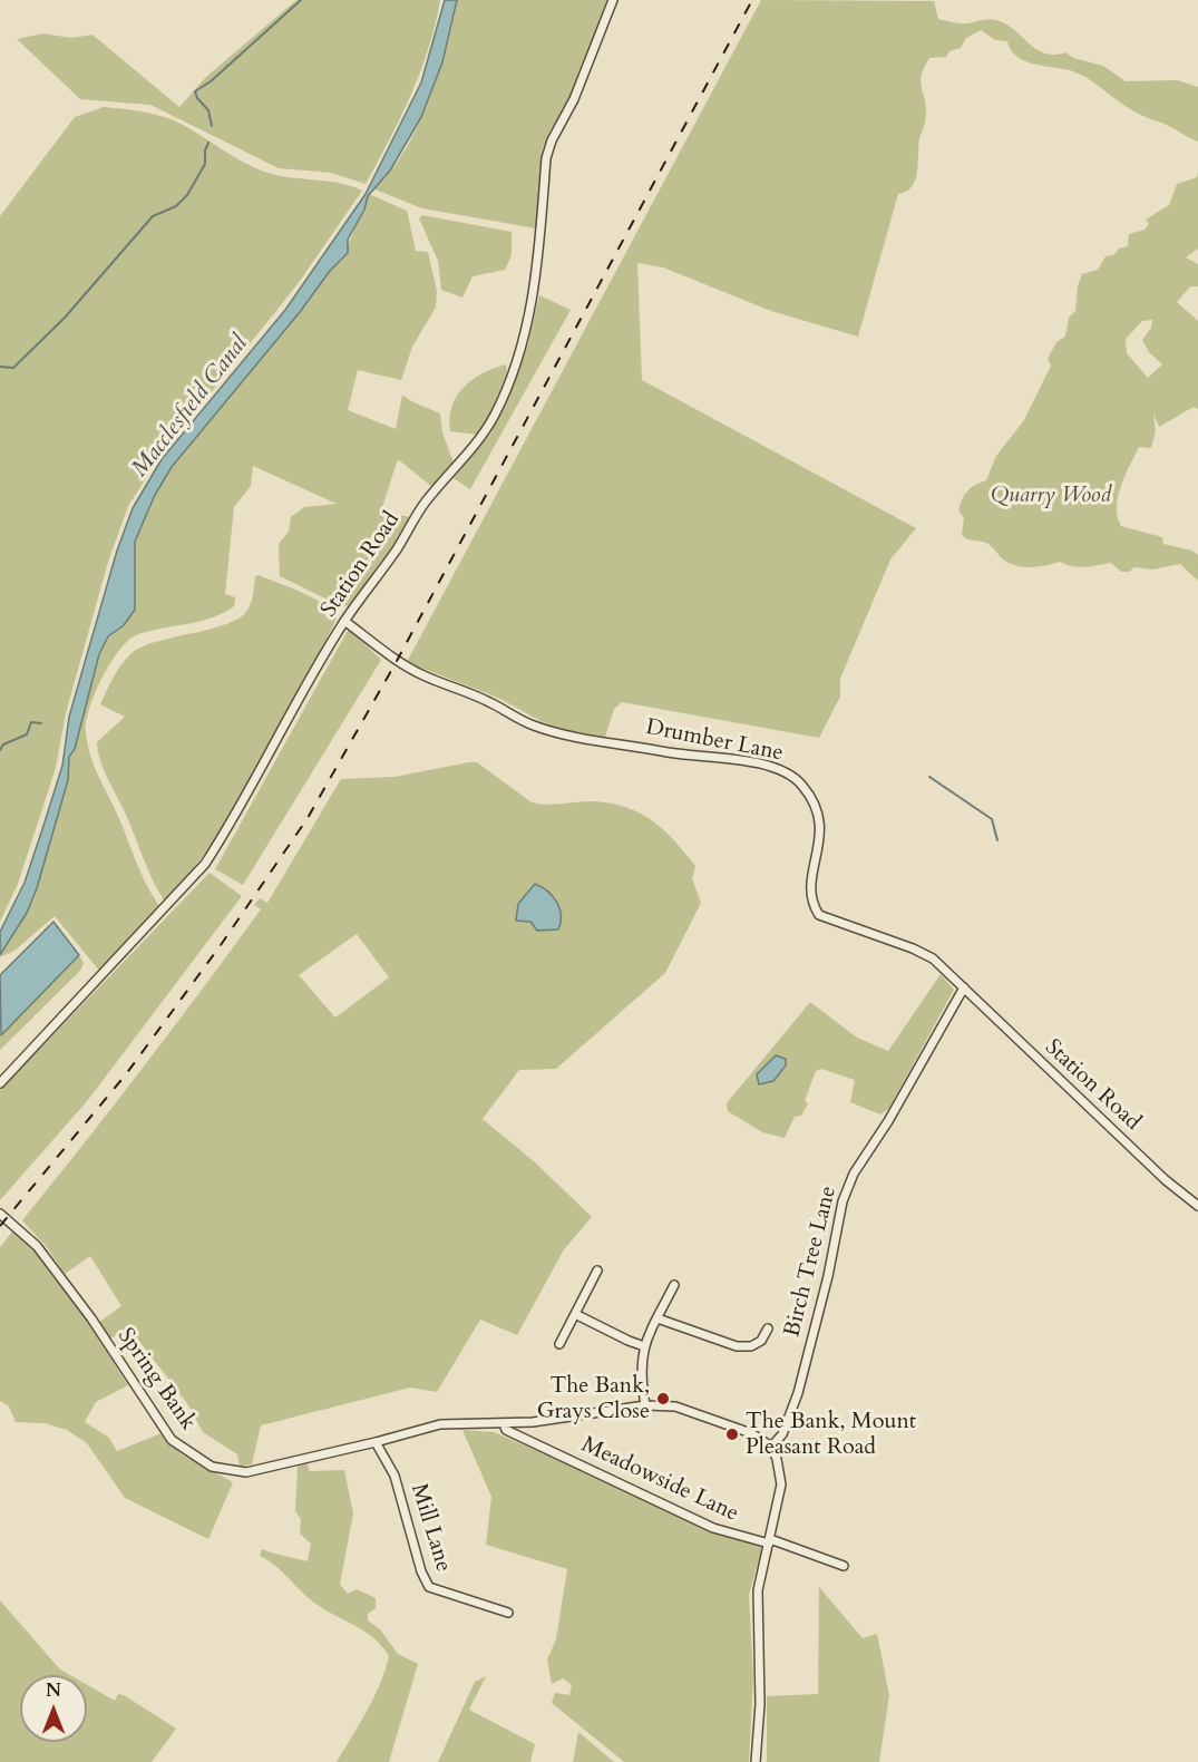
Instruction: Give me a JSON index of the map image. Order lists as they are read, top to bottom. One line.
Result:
{"streets":{"street":["Station Road","Drumber Lane","Birch Tree Lane","Spring Bank","Meadowside Lane","Mill Lane"]},"crossings":[["Station Road","Drumber Lane"],["Station Road","Birch Tree Lane"],["Drumber Lane","Birch Tree Lane"],["Birch Tree Lane","Spring Bank"],["Spring Bank","Meadowside Lane"],["Spring Bank","Mill Lane"]],"water":["Macclesfield Canal"],"parks":["Quarry Wood"],"places":["The Bank, Grays Close","The Bank, Mount Pleasant Road"],"north":"top"}
